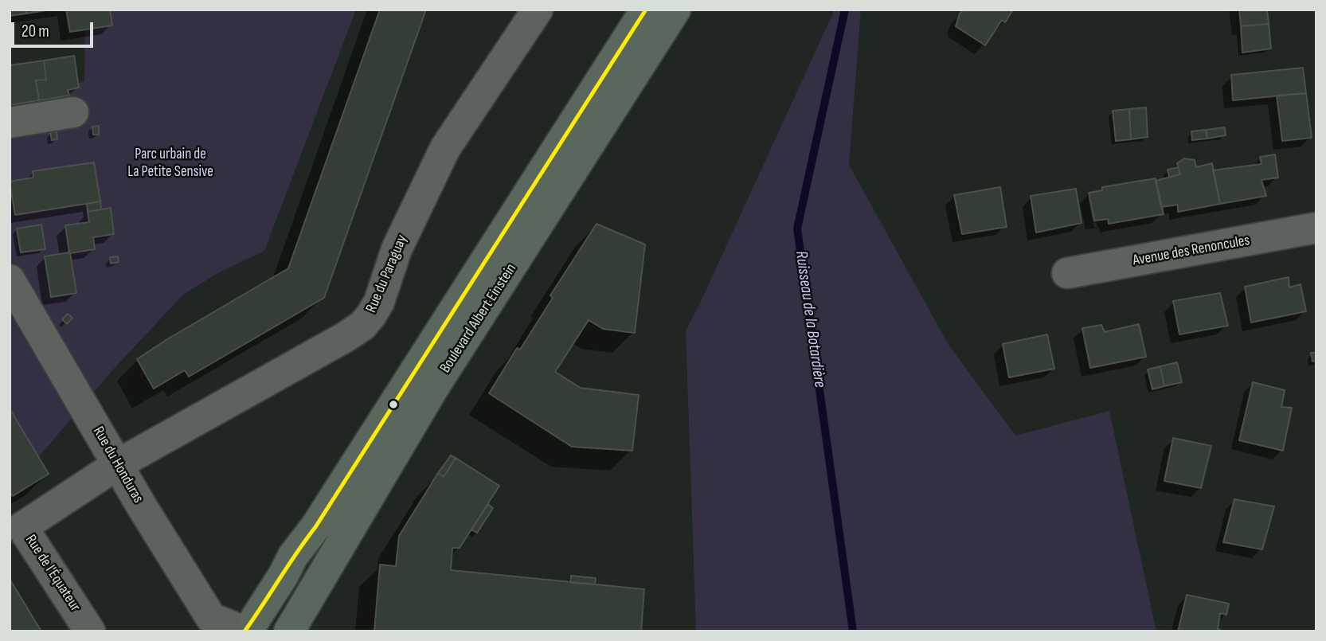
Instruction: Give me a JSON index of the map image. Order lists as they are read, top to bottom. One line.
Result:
{"streets":{"main road":["Boulevard Albert Einstein"],"street":["Avenue des Renoncules","Rue du Paraguay","Rue du Honduras","Rue de l'Équateur"]},"crossings":[["Rue du Paraguay","Rue du Honduras"],["Rue du Paraguay","Rue de l'Équateur"],["Boulevard Albert Einstein","Rue du Honduras"],["Rue du Honduras","Rue de l'Équateur"]],"water":["Ruisseau de la Botardière"],"parks":["Parc urbain de La Petite Sensive"],"scale_bar":"20 m"}
